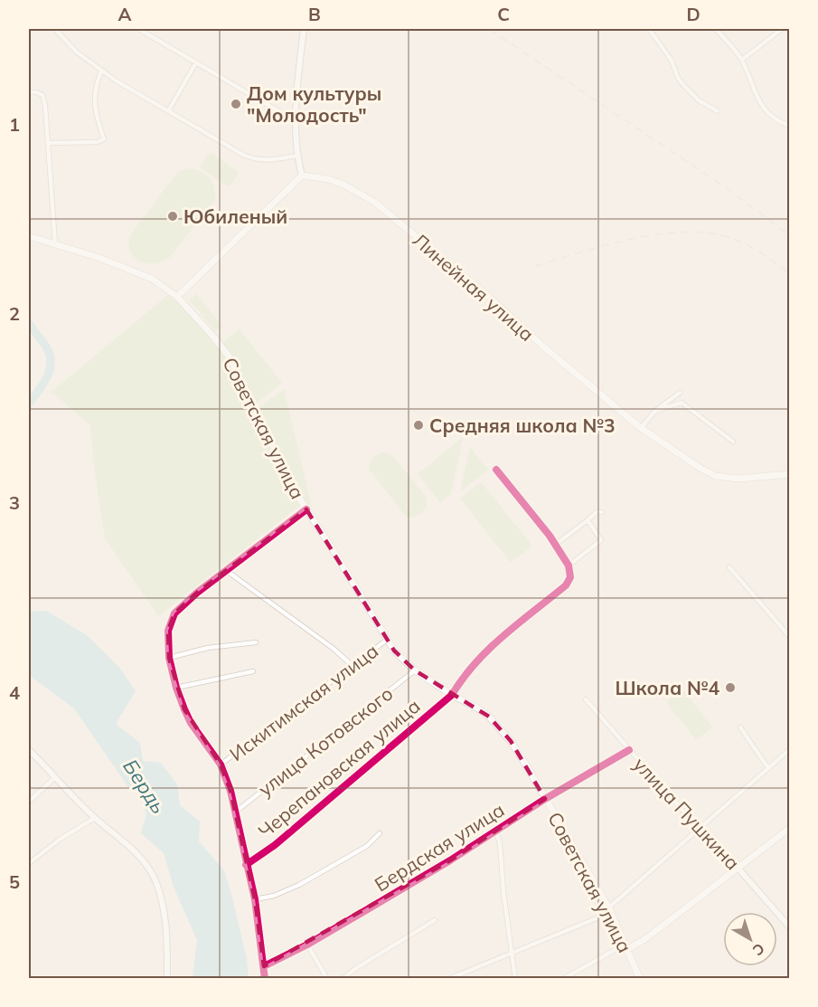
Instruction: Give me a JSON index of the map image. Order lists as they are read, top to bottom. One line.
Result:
{"streets":{"main road":["Линейная улица","Советская улица"],"street":["Искитимская улица","улица Котовского","Черепановская улица","улица Пушкина","Бердская улица"]},"crossings":[["Советская улица","Искитимская улица"],["Советская улица","улица Котовского"],["Советская улица","Черепановская улица"],["Советская улица","Бердская улица"],["улица Пушкина","Бердская улица"]],"water":["Бердь"],"places":["Дом культуры \"Молодость\"","Юбиленый","Средняя школа №3","Школа №4"],"north":"bottom right","grid":{"columns":["A","B","C","D"],"rows":["1","2","3","4","5"]}}
